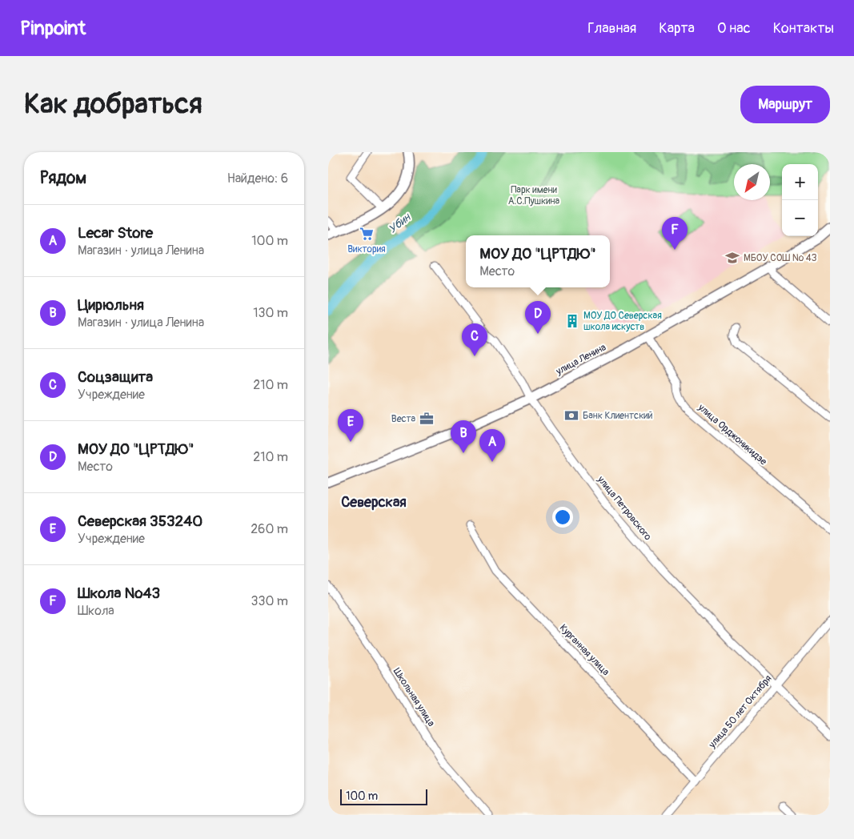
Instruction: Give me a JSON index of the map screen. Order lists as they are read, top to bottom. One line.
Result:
{"streets":{"street":["улица Ленина","улица Орджоникидзе","улица Петровского","Курганная улица","Школьная улица","улица 50 лет Октября"]},"crossings":[["улица Ленина","улица Орджоникидзе"],["улица Ленина","улица Петровского"],["улица Петровского","улица 50 лет Октября"],["Курганная улица","улица 50 лет Октября"]],"districts":["Северская"],"water":["Убин"],"parks":["Парк имени А.С.Пушкина"],"places":{"supermarket":["Виктория"],"school or university":["МБОУ СОШ № 43"],"building":["МОУ ДО Северская школа искуств"],"bank":["Банк Клиентский"],"office":["Веста"]},"scale_bar":"100 m","north":"bottom left","page":{"header":"Pinpoint","nav":["Главная","Карта","О нас","Контакты"],"buttons":"Маршрут","title":"Как добраться","heading":["Рядом","Найдено: 6"],"map_buttons":["+","−"],"list":[{"mark":"A","name":"Lecar Store","note":"Магазин · улица Ленина","value":"100 m"},{"mark":"B","name":"Цирюльня","note":"Магазин · улица Ленина","value":"130 m"},{"mark":"C","name":"Соцзащита","note":"Учреждение","value":"210 m"},{"mark":"D","name":"МОУ ДО \"ЦРТДЮ\"","note":"Место","value":"210 m"},{"mark":"E","name":"Северская 353240","note":"Учреждение","value":"260 m"},{"mark":"F","name":"Школа №43","note":"Школа","value":"330 m"}],"pins":["F","D","C","E","B","A"],"popup":["МОУ ДО \"ЦРТДЮ\"","Место"],"scale":"100 m"}}
